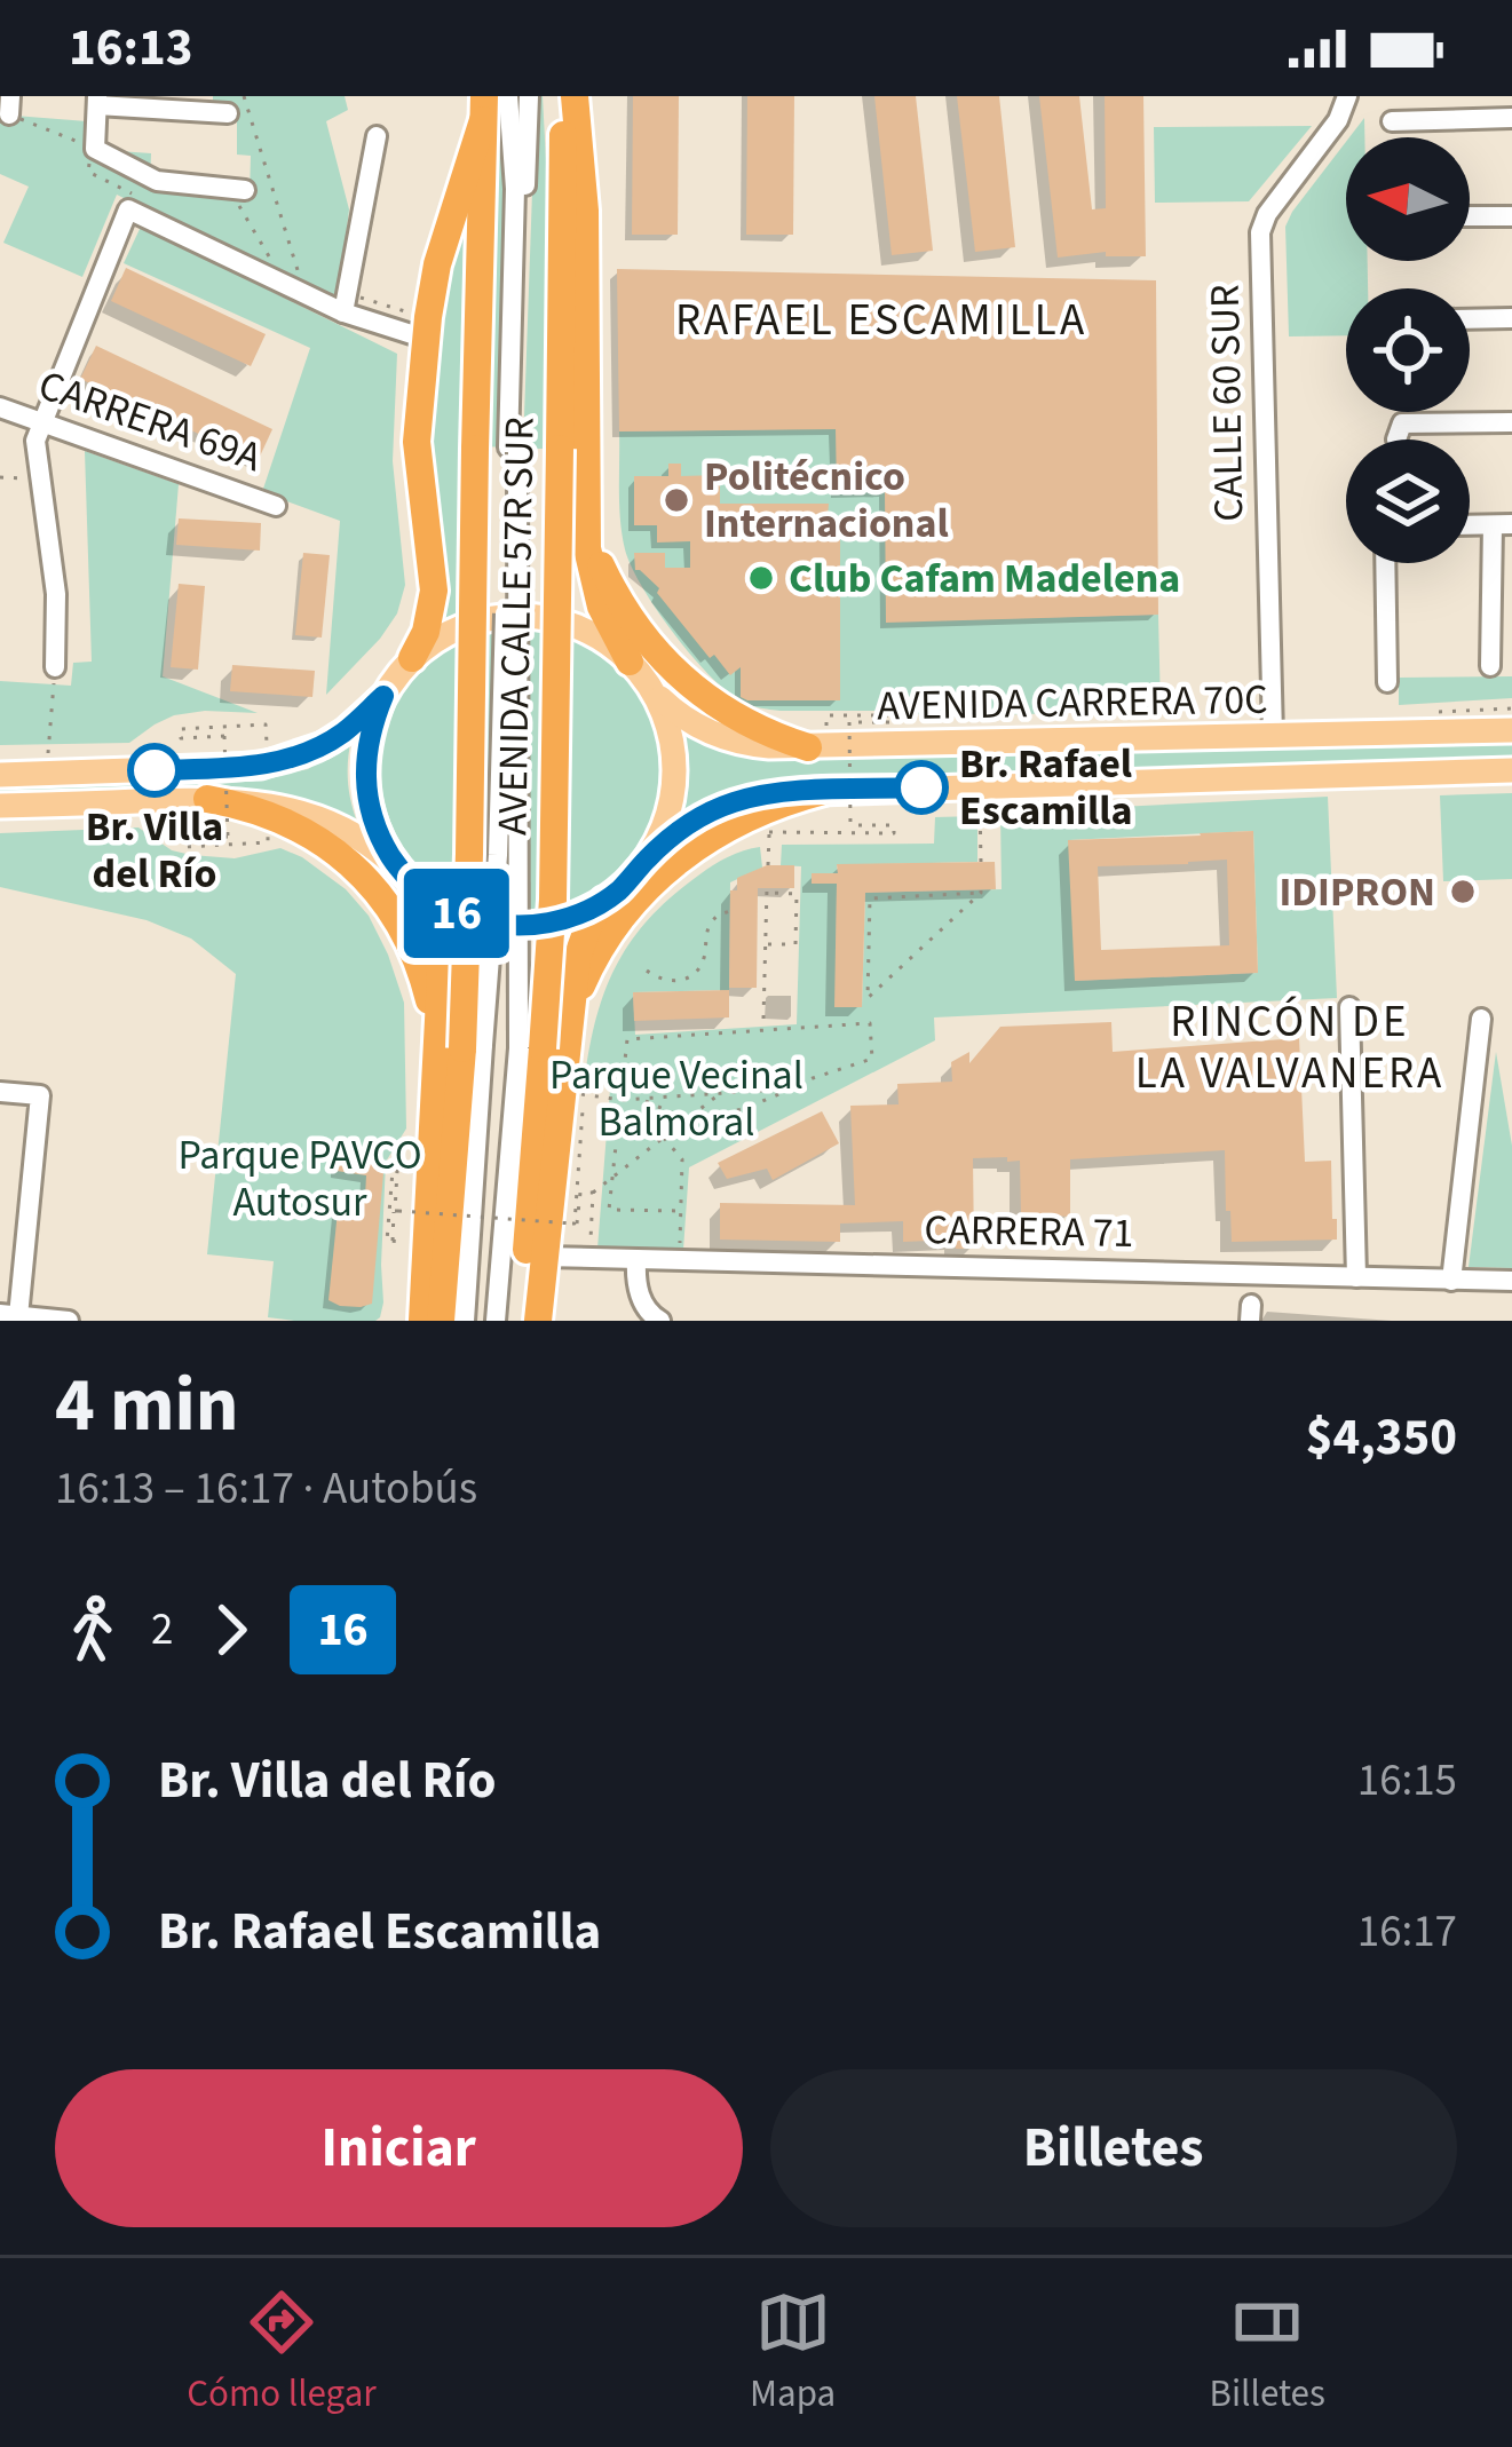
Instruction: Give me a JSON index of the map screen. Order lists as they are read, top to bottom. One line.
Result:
{"streets":{"highway":["AVENIDA CALLE 57R SUR"],"main road":["AVENIDA CARRERA 70C"],"street":["CALLE 60 SUR","CARRERA 69A","CARRERA 71"]},"crossings":[["CALLE 60 SUR","AVENIDA CARRERA 70C"]],"districts":["RAFAEL ESCAMILLA","RINCÓN DE LA VALVANERA"],"parks":["Parque Vecinal Balmoral","Parque PAVCO Autosur"],"places":["Politécnico Internacional","Club Cafam Madelena","Br. Villa del Río","Br. Rafael Escamilla","IDIPRON"],"lines":["bus line 16"],"north":"left","page":{"status":"16:13","on_map":"16","heading":["4 min","16:13 – 16:17 · Autobús","$4,350"],"legs":["2","16"],"list":[{"name":"Br. Villa del Río","value":"16:15"},{"name":"Br. Rafael Escamilla","value":"16:17"}],"buttons":["Iniciar","Billetes"],"tabs":["Cómo llegar","Mapa","Billetes"]}}
